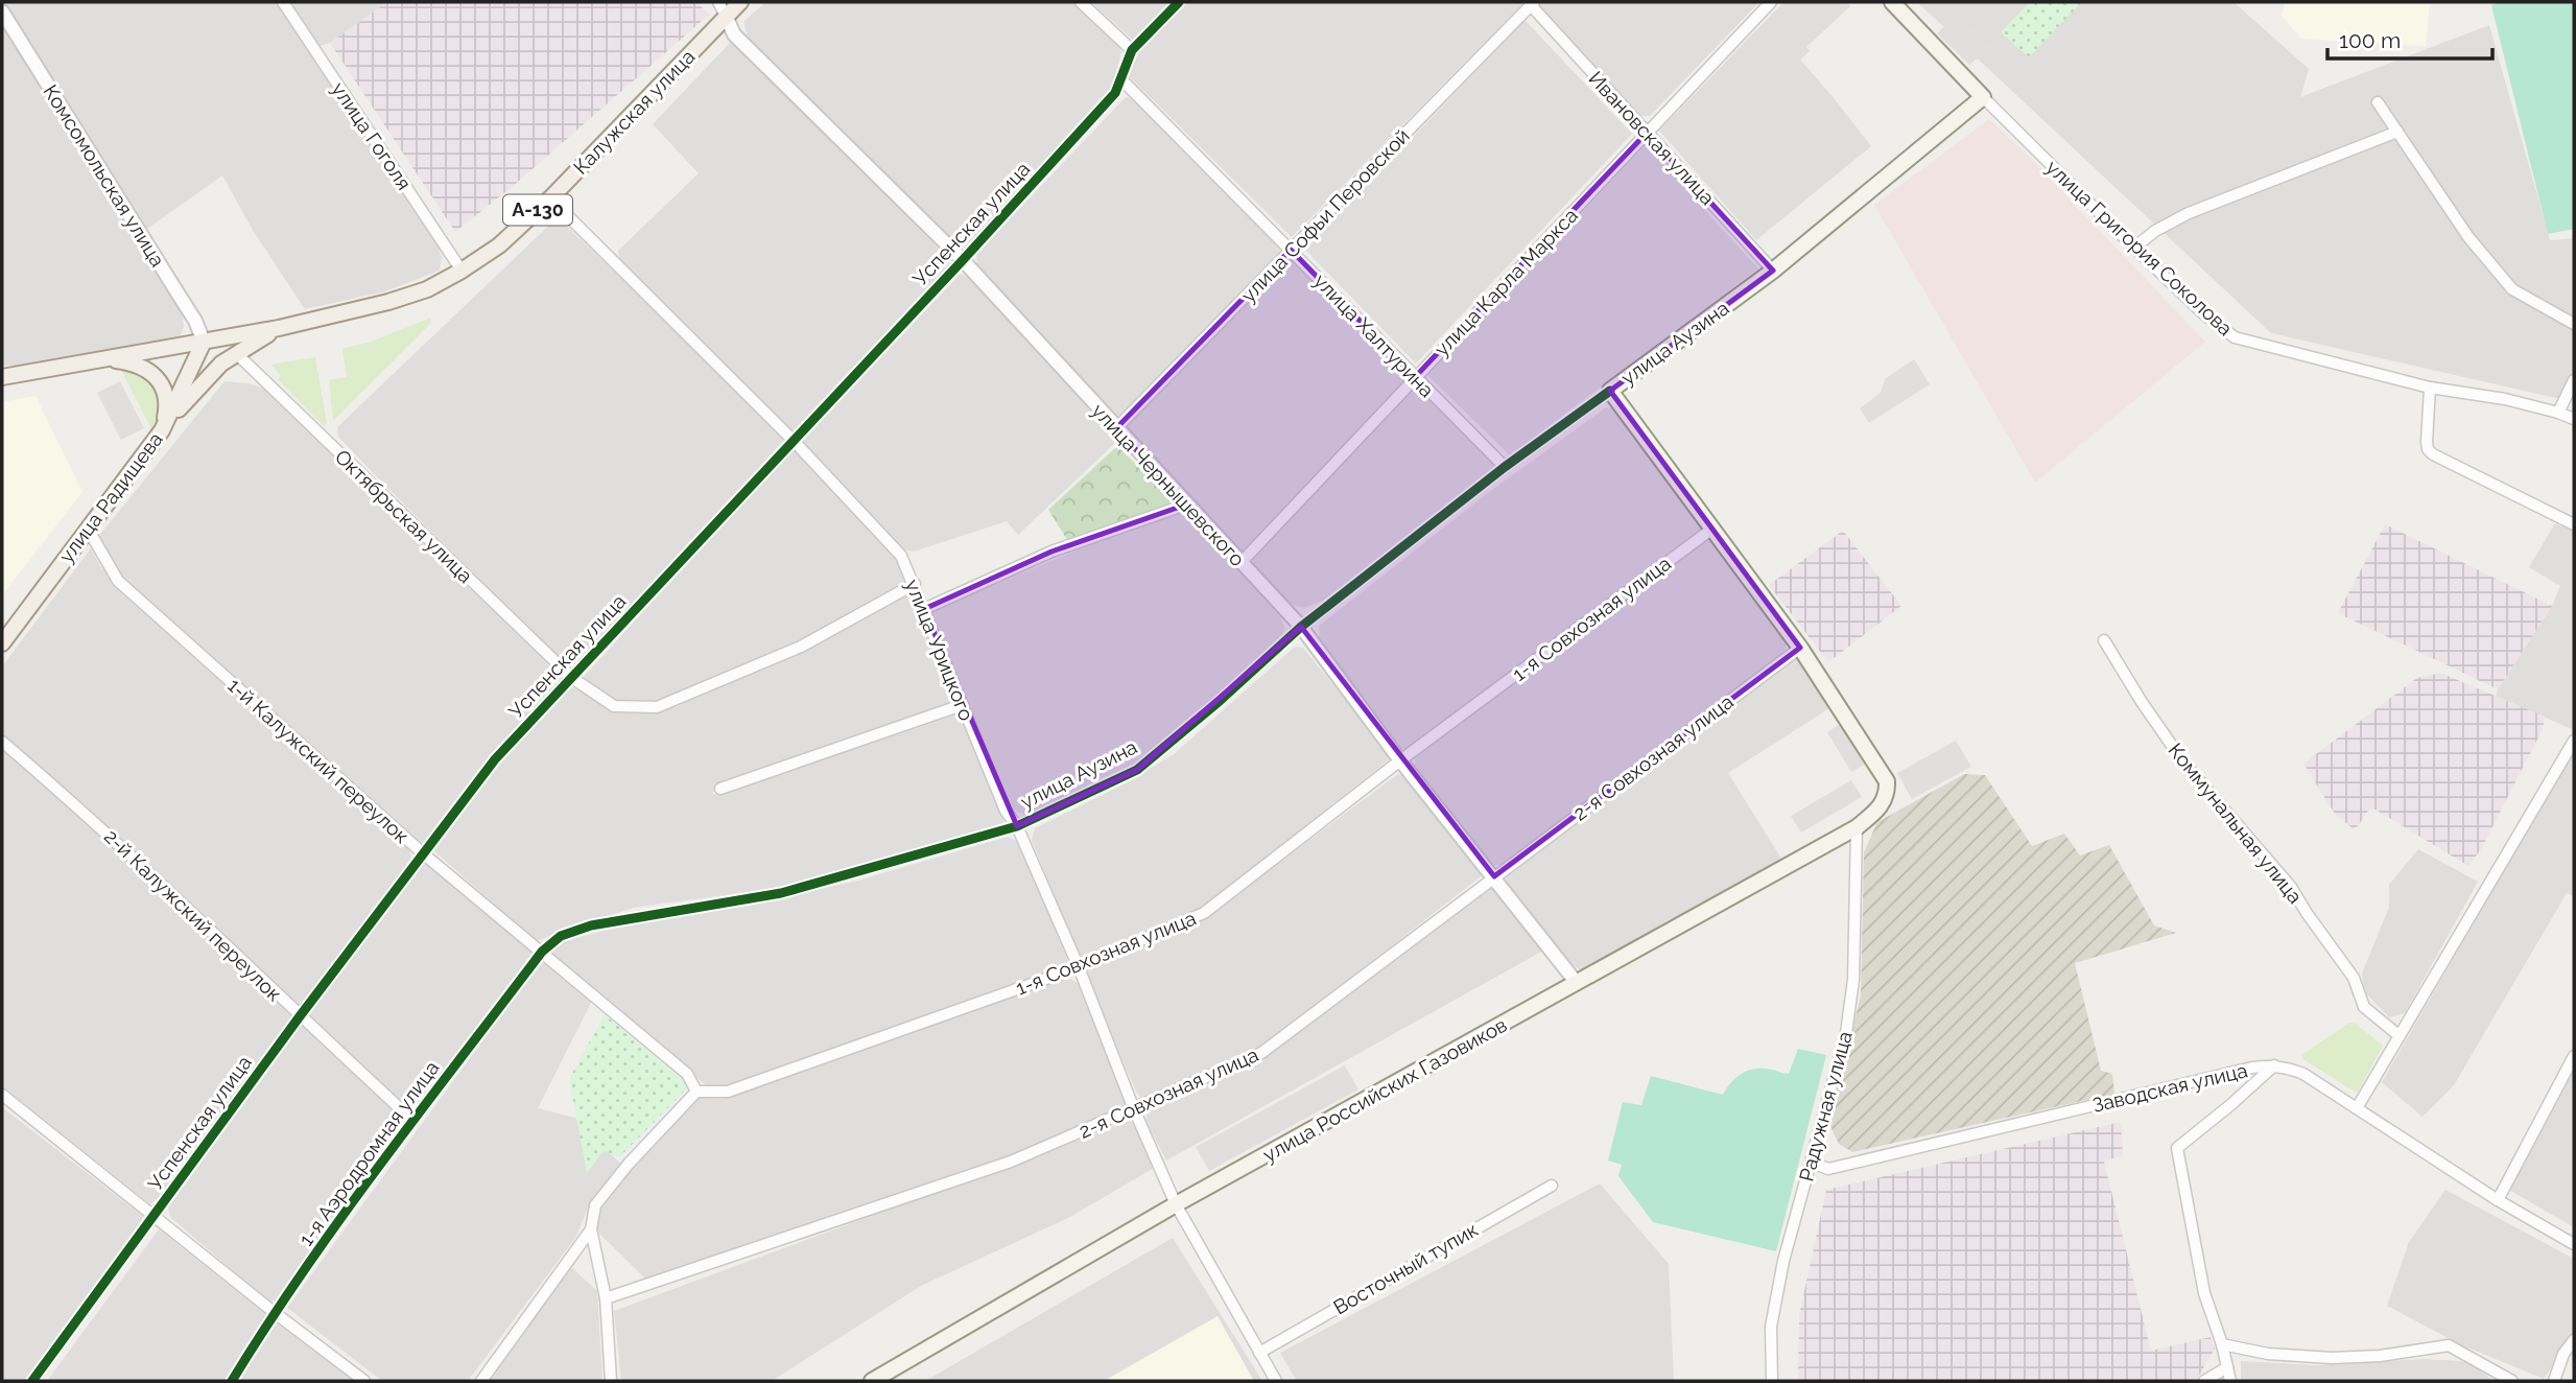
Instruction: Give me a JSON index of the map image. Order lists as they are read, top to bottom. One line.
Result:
{"streets":{"main road":["Калужская улица","А-130","улица Григория Соколова","улица Аузина","улица Радищева","улица Российских Газовиков"],"street":["улица Гоголя","Ивановская улица","Комсомольская улица","улица Софьи Перовской","Успенская улица","улица Карла Маркса","улица Халтурина","улица Чернышевского","Октябрьская улица","1-я Совхозная улица","улица Урицкого","2-я Совхозная улица","1-й Калужский переулок","Коммунальная улица","2-й Калужский переулок","Заводская улица","Радужная улица","1-я Аэродромная улица","Восточный тупик"]},"crossings":[["Калужская улица","улица Гоголя"],["Калужская улица","Комсомольская улица"],["Калужская улица","А-130"],["Калужская улица","улица Чернышевского"],["Калужская улица","улица Радищева"],["Калужская улица","улица Урицкого"],["Ивановская улица","улица Софьи Перовской"],["Ивановская улица","улица Карла Маркса"],["Ивановская улица","улица Аузина"],["Комсомольская улица","А-130"],["Комсомольская улица","улица Радищева"],["А-130","улица Радищева"],["улица Софьи Перовской","улица Халтурина"],["улица Софьи Перовской","улица Чернышевского"],["Успенская улица","улица Халтурина"],["Успенская улица","улица Чернышевского"],["Успенская улица","Октябрьская улица"],["Успенская улица","улица Урицкого"],["Успенская улица","1-й Калужский переулок"],["Успенская улица","2-й Калужский переулок"],["улица Григория Соколова","улица Аузина"],["улица Карла Маркса","улица Халтурина"],["улица Карла Маркса","улица Чернышевского"],["улица Халтурина","улица Аузина"],["улица Аузина","улица Чернышевского"],["улица Аузина","улица Урицкого"],["улица Аузина","1-й Калужский переулок"],["улица Аузина","1-я Аэродромная улица"],["улица Чернышевского","1-я Совхозная улица"],["улица Чернышевского","2-я Совхозная улица"],["улица Чернышевского","улица Российских Газовиков"],["улица Радищева","1-й Калужский переулок"],["1-я Совхозная улица","улица Урицкого"],["1-я Совхозная улица","1-й Калужский переулок"],["улица Урицкого","2-я Совхозная улица"],["улица Урицкого","улица Российских Газовиков"],["улица Урицкого","Восточный тупик"],["2-я Совхозная улица","улица Российских Газовиков"],["1-й Калужский переулок","1-я Аэродромная улица"],["2-й Калужский переулок","1-я Аэродромная улица"],["Заводская улица","Радужная улица"],["улица Российских Газовиков","Радужная улица"]],"scale_bar":"100 m"}
